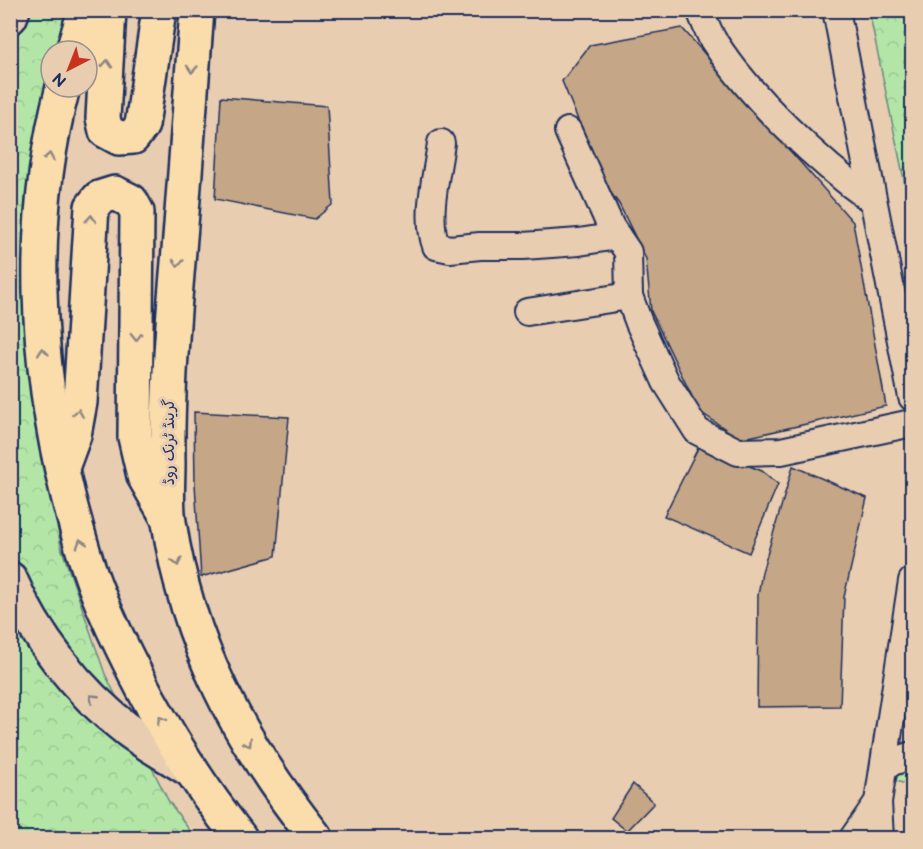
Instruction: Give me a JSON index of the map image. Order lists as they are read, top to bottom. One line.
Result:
{"streets":{"highway":["گرینڈ ٹرنک روڈ"]},"north":"bottom left"}
